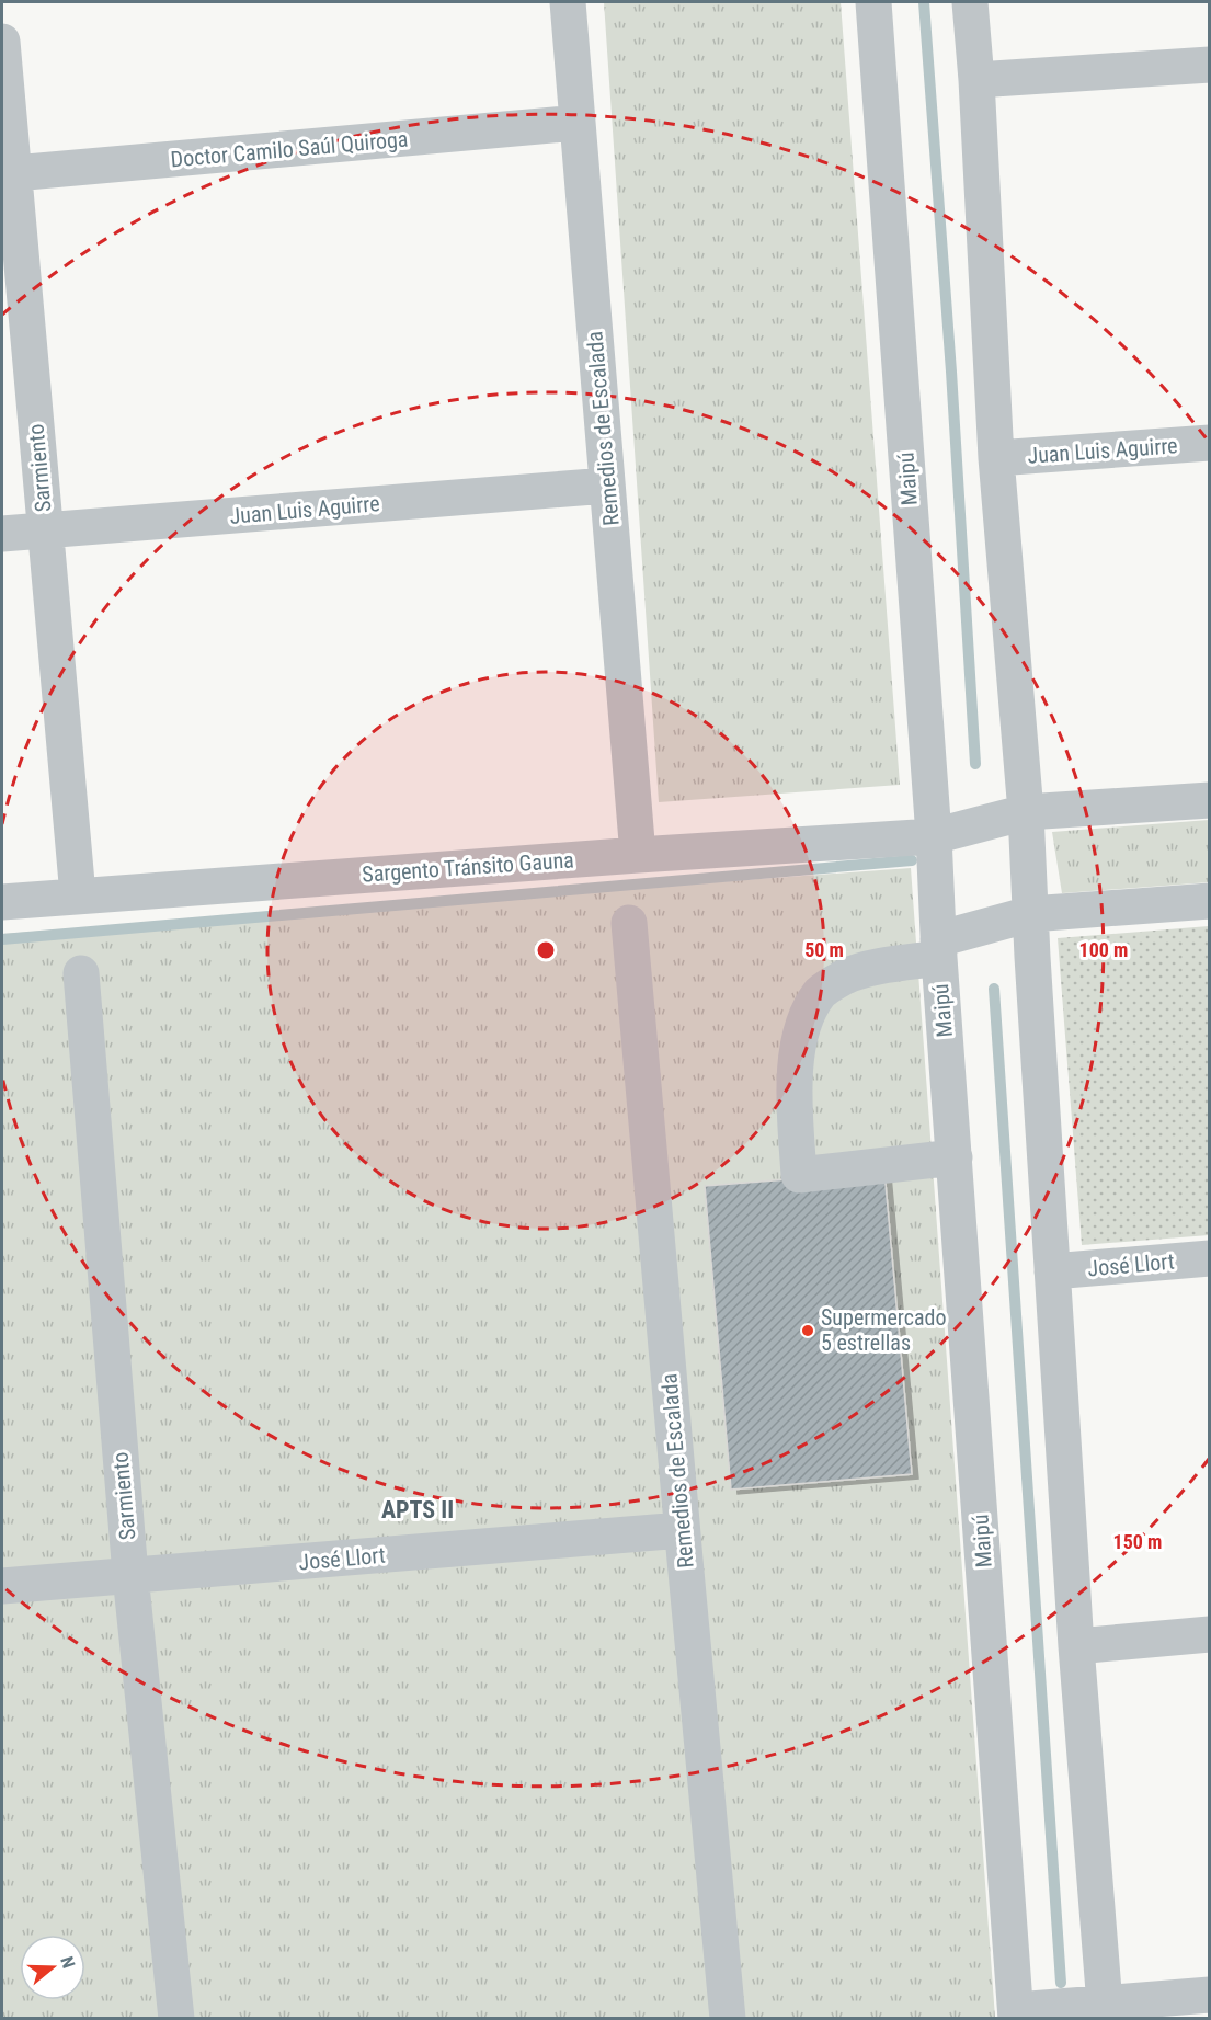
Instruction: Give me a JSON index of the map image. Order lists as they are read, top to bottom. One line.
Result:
{"streets":{"street":["Doctor Camilo Saúl Quiroga","Remedios de Escalada","Juan Luis Aguirre","Sarmiento","Maipú","Sargento Tránsito Gauna","José Llort"]},"crossings":[["Doctor Camilo Saúl Quiroga","Remedios de Escalada"],["Doctor Camilo Saúl Quiroga","Sarmiento"],["Remedios de Escalada","Juan Luis Aguirre"],["Remedios de Escalada","Sargento Tránsito Gauna"],["Remedios de Escalada","José Llort"],["Juan Luis Aguirre","Sarmiento"],["Sarmiento","Sargento Tránsito Gauna"],["Sarmiento","José Llort"],["Maipú","Sargento Tránsito Gauna"]],"districts":["APTS II"],"places":["Supermercado 5 estrellas"],"north":"right","rings":["50 m","100 m","150 m"]}
